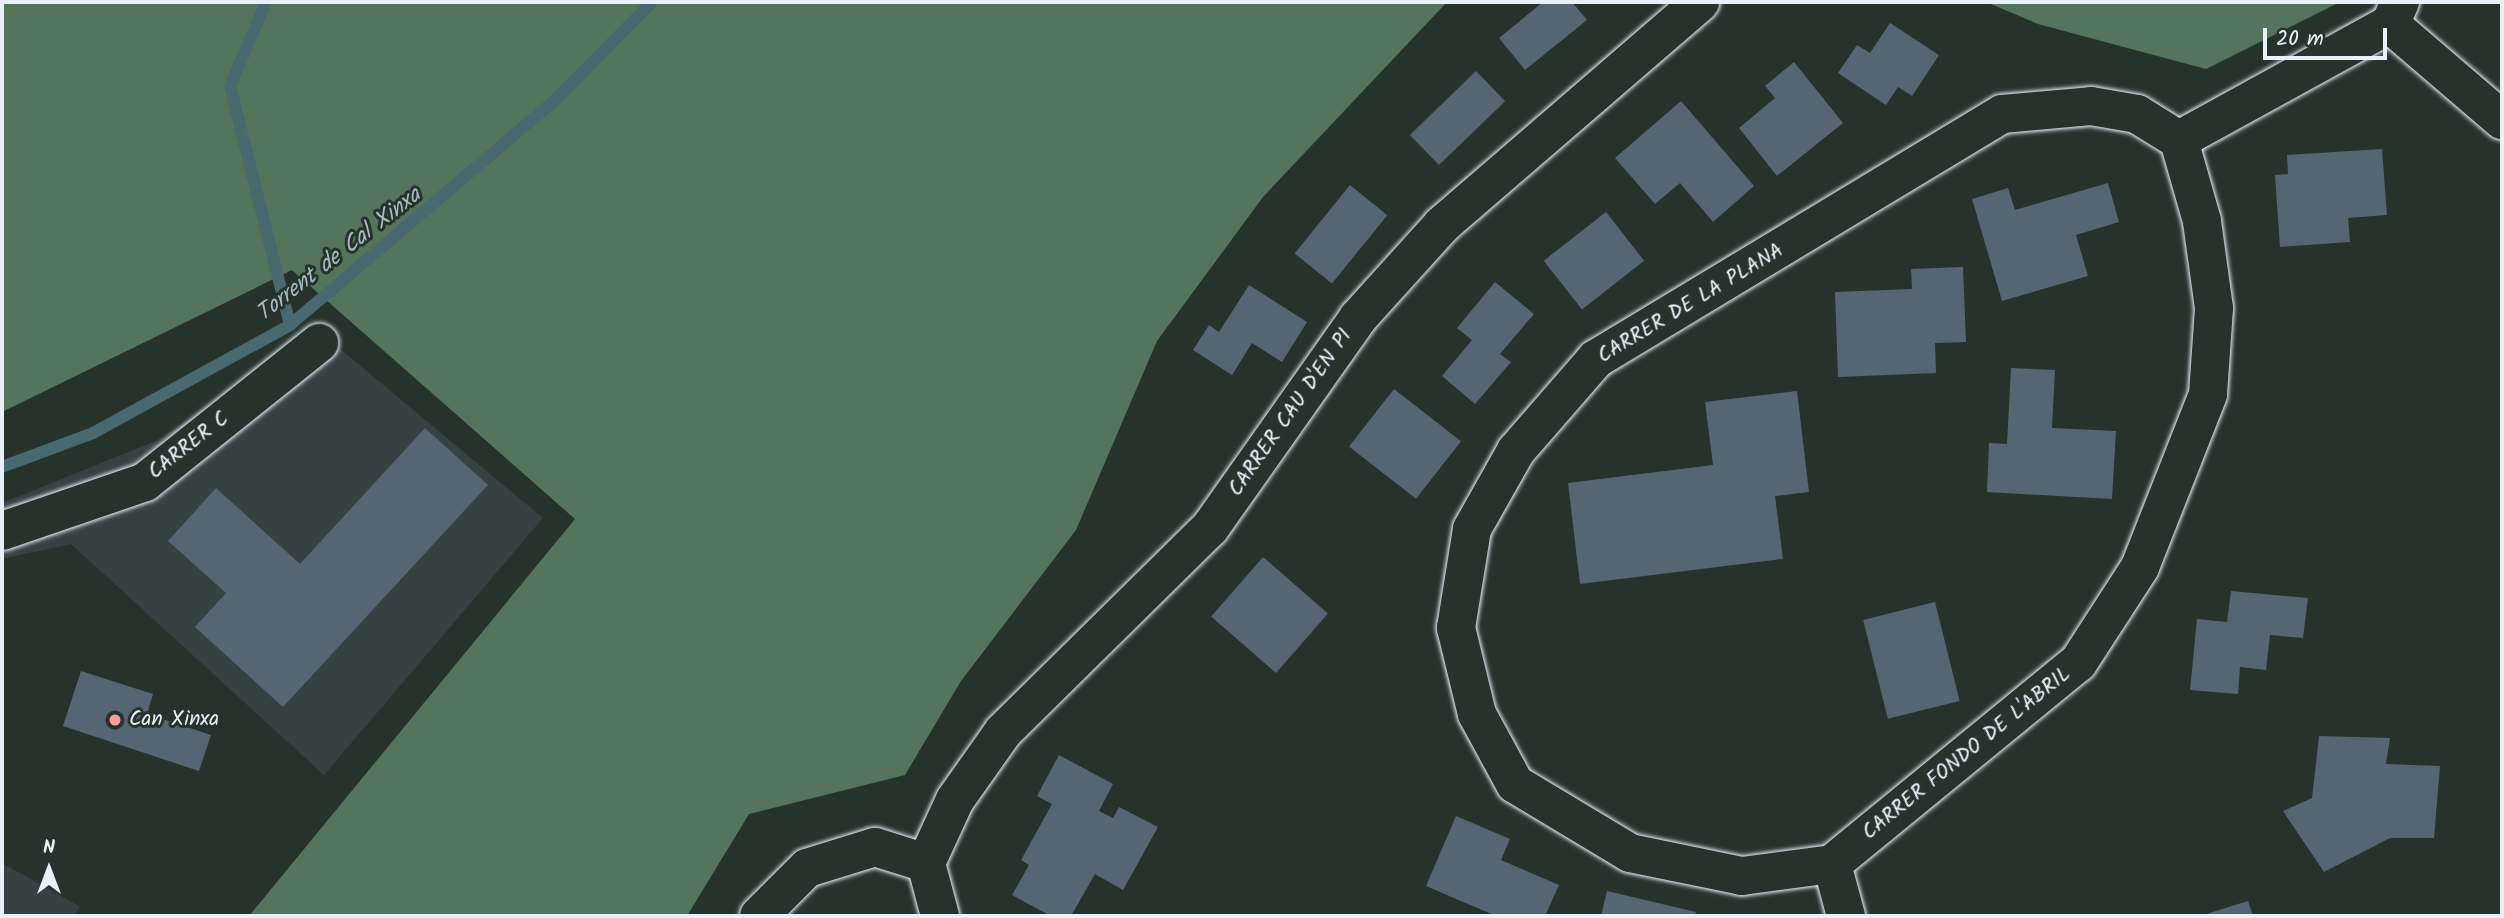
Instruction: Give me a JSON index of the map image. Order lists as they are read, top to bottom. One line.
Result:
{"streets":{"street":["CARRER DE LA PLANA","CARRER CAU D'EN PI","CARRER C","CARRER FONDO DE L'ABRIL"]},"crossings":[["CARRER DE LA PLANA","CARRER FONDO DE L'ABRIL"]],"water":["Torrent de Cal Xinxa"],"places":["Can Xinxa"],"scale_bar":"20 m","north":"top"}
